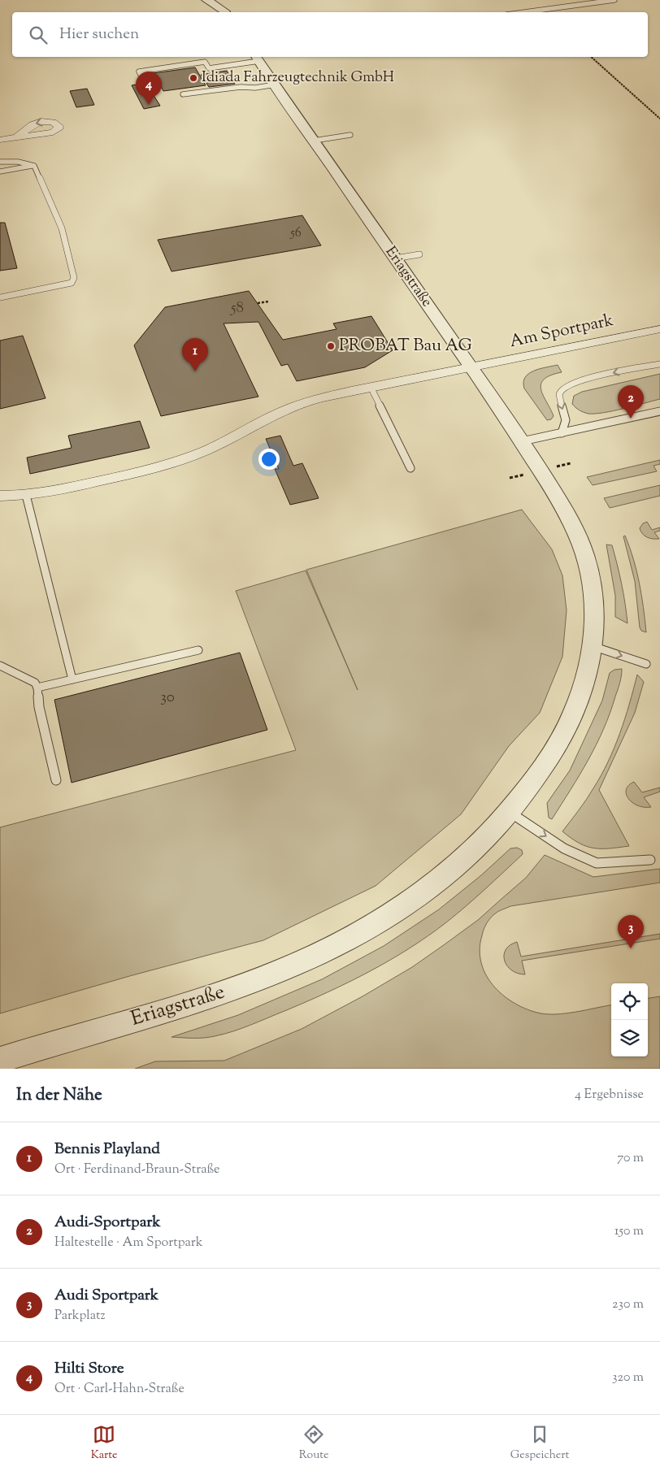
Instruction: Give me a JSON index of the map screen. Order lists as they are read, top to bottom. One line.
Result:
{"streets":{"street":["Eriagstraße","Am Sportpark"]},"crossings":[["Eriagstraße","Am Sportpark"]],"places":["Idiada Fahrzeugtechnik GmbH","PROBAT Bau AG"],"house_numbers":["56","58","30"],"page":{"search":"Hier suchen","pins":["4","1","2","3"],"heading":["In der Nähe","4 Ergebnisse"],"list":[{"mark":"1","name":"Bennis Playland","note":"Ort · Ferdinand-Braun-Straße","value":"70 m"},{"mark":"2","name":"Audi-Sportpark","note":"Haltestelle · Am Sportpark","value":"150 m"},{"mark":"3","name":"Audi Sportpark","note":"Parkplatz","value":"230 m"},{"mark":"4","name":"Hilti Store","note":"Ort · Carl-Hahn-Straße","value":"320 m"}],"nav":["Karte","Route","Gespeichert"]}}
